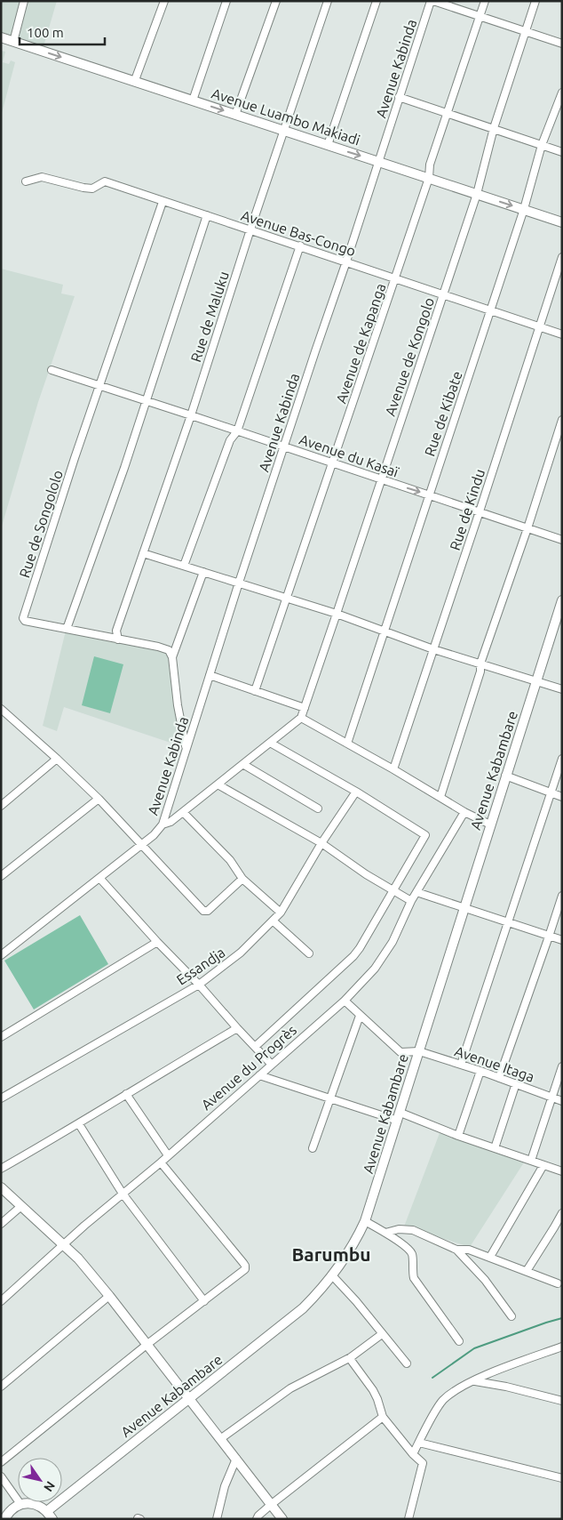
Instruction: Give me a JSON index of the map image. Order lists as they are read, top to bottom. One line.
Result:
{"streets":{"main road":["Avenue Luambo Makiadi","Avenue Kabambare"],"street":["Avenue Kabinda","Avenue Bas-Congo","Rue de Maluku","Avenue de Kapanga","Avenue de Kongolo","Rue de Kibate","Avenue du Kasaï","Rue de Kindu","Rue de Songololo","Essandja","Avenue Itaga","Avenue du Progrès"]},"crossings":[["Avenue Kabinda","Avenue Luambo Makiadi"],["Avenue Kabinda","Avenue Bas-Congo"],["Avenue Kabinda","Avenue du Kasaï"],["Avenue Luambo Makiadi","Rue de Maluku"],["Avenue Luambo Makiadi","Avenue de Kapanga"],["Avenue Luambo Makiadi","Avenue de Kongolo"],["Avenue Luambo Makiadi","Rue de Kibate"],["Avenue Bas-Congo","Rue de Maluku"],["Avenue Bas-Congo","Avenue de Kapanga"],["Avenue Bas-Congo","Avenue de Kongolo"],["Avenue Bas-Congo","Rue de Kibate"],["Avenue Bas-Congo","Rue de Kindu"],["Avenue Bas-Congo","Rue de Songololo"],["Rue de Maluku","Avenue du Kasaï"],["Rue de Maluku","Rue de Songololo"],["Avenue de Kapanga","Avenue du Kasaï"],["Avenue de Kongolo","Avenue du Kasaï"],["Rue de Kibate","Avenue du Kasaï"],["Avenue du Kasaï","Rue de Kindu"],["Avenue du Kasaï","Rue de Songololo"],["Avenue Kabambare","Avenue Itaga"],["Avenue Itaga","Avenue du Progrès"]],"one_way":["Avenue Luambo Makiadi"],"districts":["Barumbu"],"scale_bar":"100 m","north":"bottom right"}
